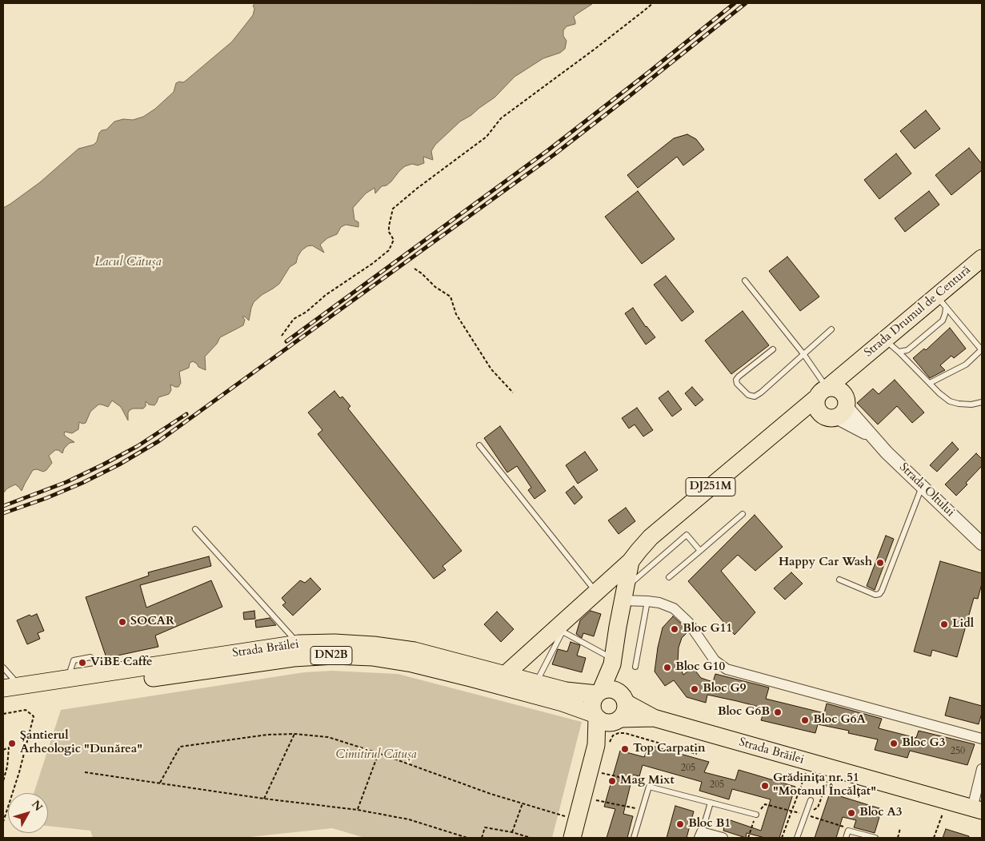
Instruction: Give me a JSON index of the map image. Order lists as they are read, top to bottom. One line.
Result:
{"streets":{"main road":["Strada Drumul de Centură","DJ251M","Strada Brăilei","DN2B"],"street":["Strada Oltului"]},"crossings":[["Strada Drumul de Centură","DJ251M"],["Strada Drumul de Centură","Strada Oltului"],["Strada Drumul de Centură","Strada Brăilei"],["DJ251M","Strada Brăilei"]],"water":["Lacul Cătușa"],"parks":["Cimitirul Cătușa"],"places":["Happy Car Wash","SOCAR","Lidl","Bloc G11","ViBE Caffe","Bloc G10","Bloc G9","Bloc G6B","Bloc G6A","Șantierul Arheologic \"Dunărea\"","Bloc G3","Top Carpatin","Mag Mixt","Grădinița nr. 51 \"Motanul Încălțat\"","Bloc A3","Bloc B1"],"house_numbers":["250","205","205"],"north":"top right"}
